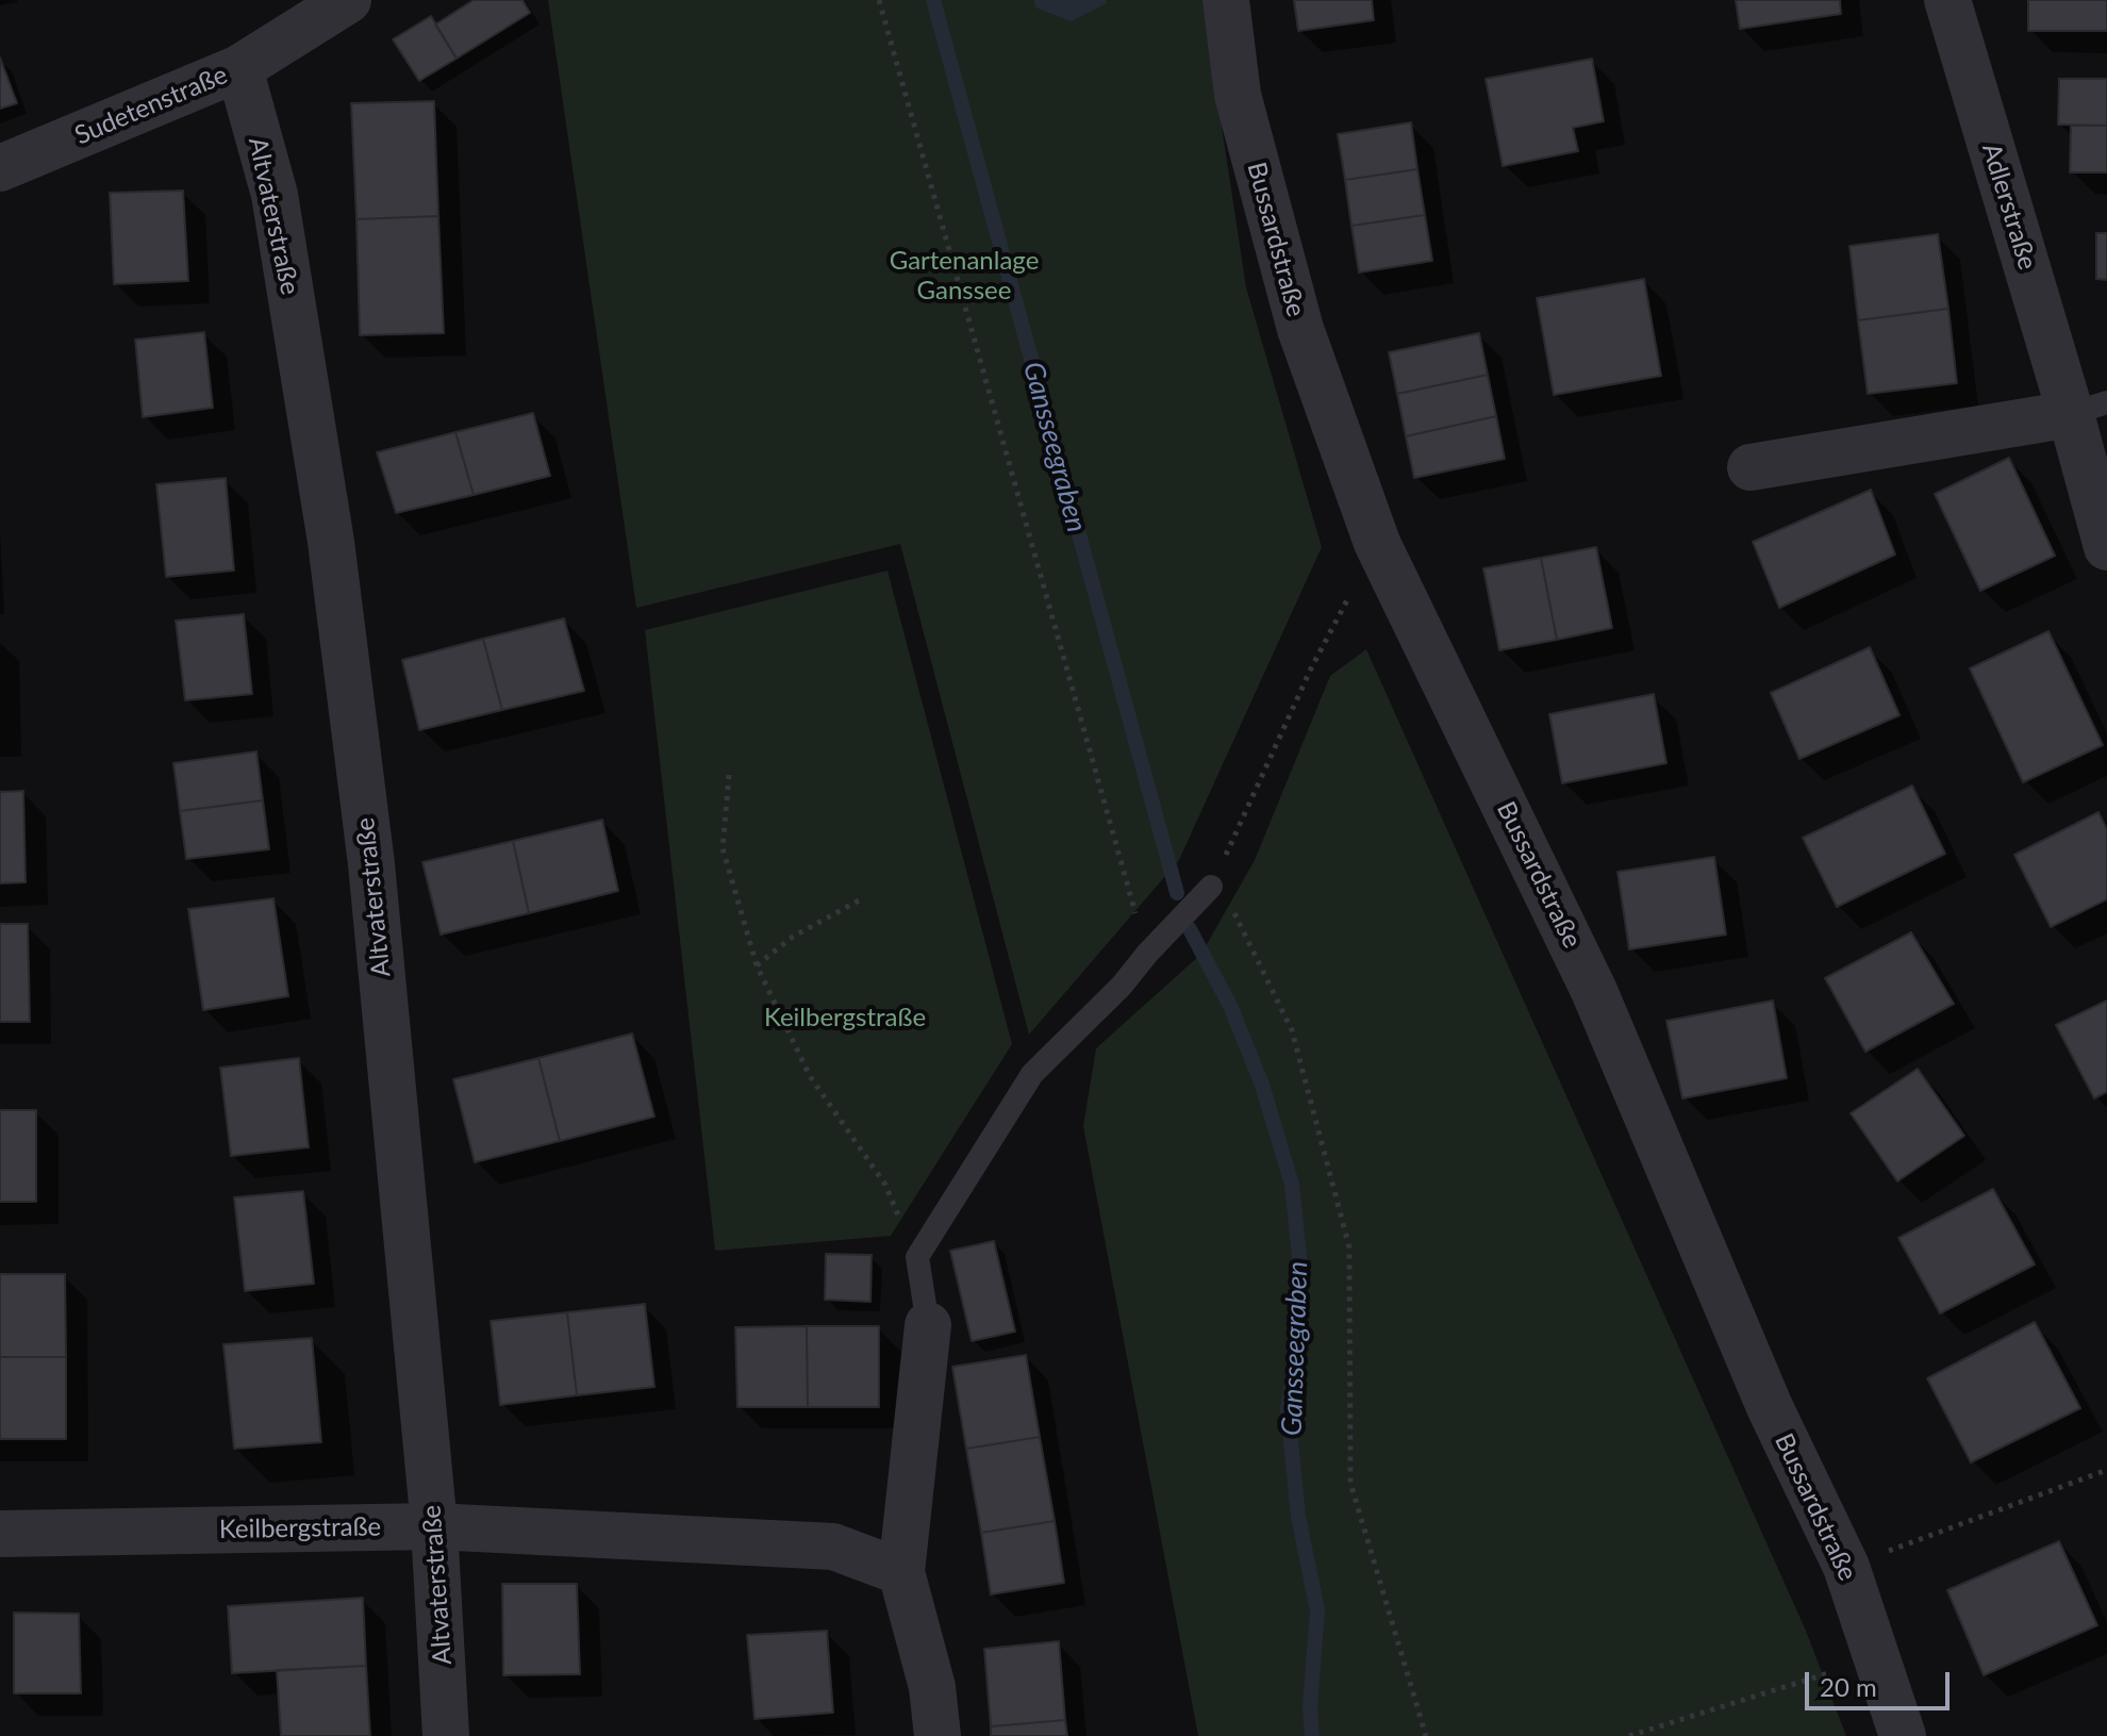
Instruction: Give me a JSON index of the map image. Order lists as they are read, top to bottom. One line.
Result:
{"streets":{"street":["Sudetenstraße","Adlerstraße","Altvaterstraße","Bussardstraße","Keilbergstraße"]},"crossings":[["Sudetenstraße","Altvaterstraße"],["Altvaterstraße","Keilbergstraße"]],"water":["Gansseegraben"],"parks":["Gartenanlage Ganssee","Keilbergstraße"],"scale_bar":"20 m"}
